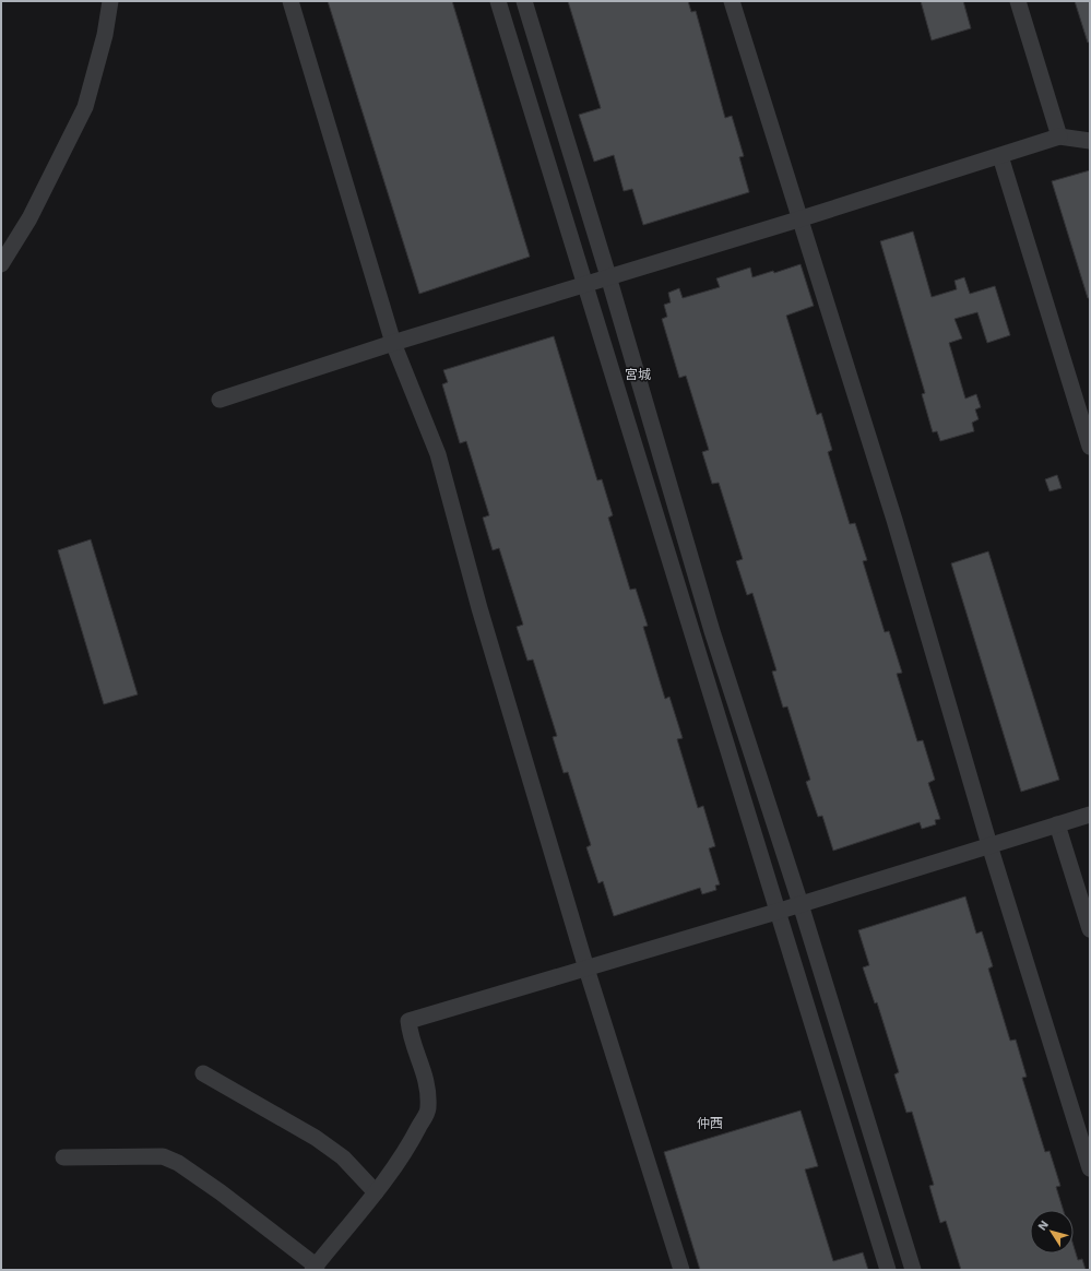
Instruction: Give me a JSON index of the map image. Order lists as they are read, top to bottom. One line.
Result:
{"districts":["宮城","仲西"],"north":"top left"}
